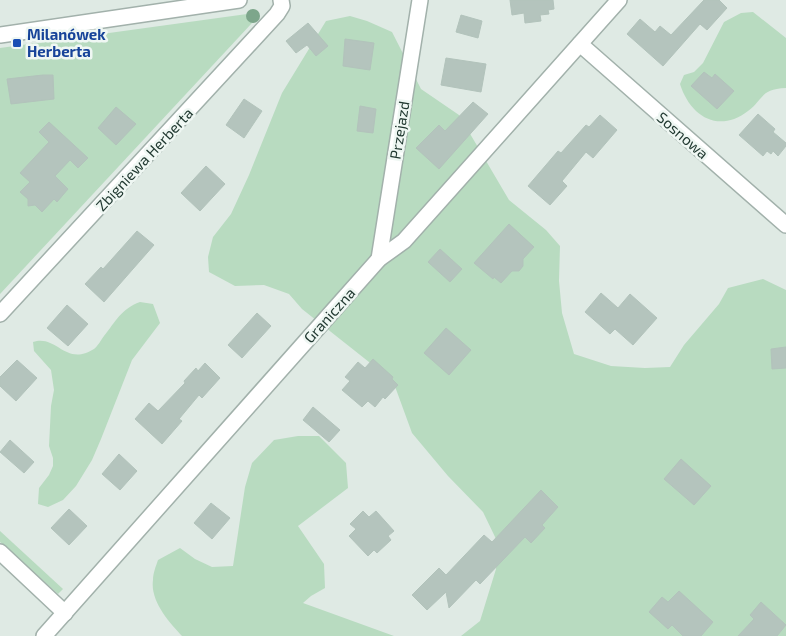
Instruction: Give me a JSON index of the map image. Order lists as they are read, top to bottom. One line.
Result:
{"streets":{"street":["Przejazd","Sosnowa","Zbigniewa Herberta","Graniczna"]},"crossings":[["Przejazd","Graniczna"],["Sosnowa","Graniczna"]],"places":{"transit":["Milanówek Herberta"]}}
